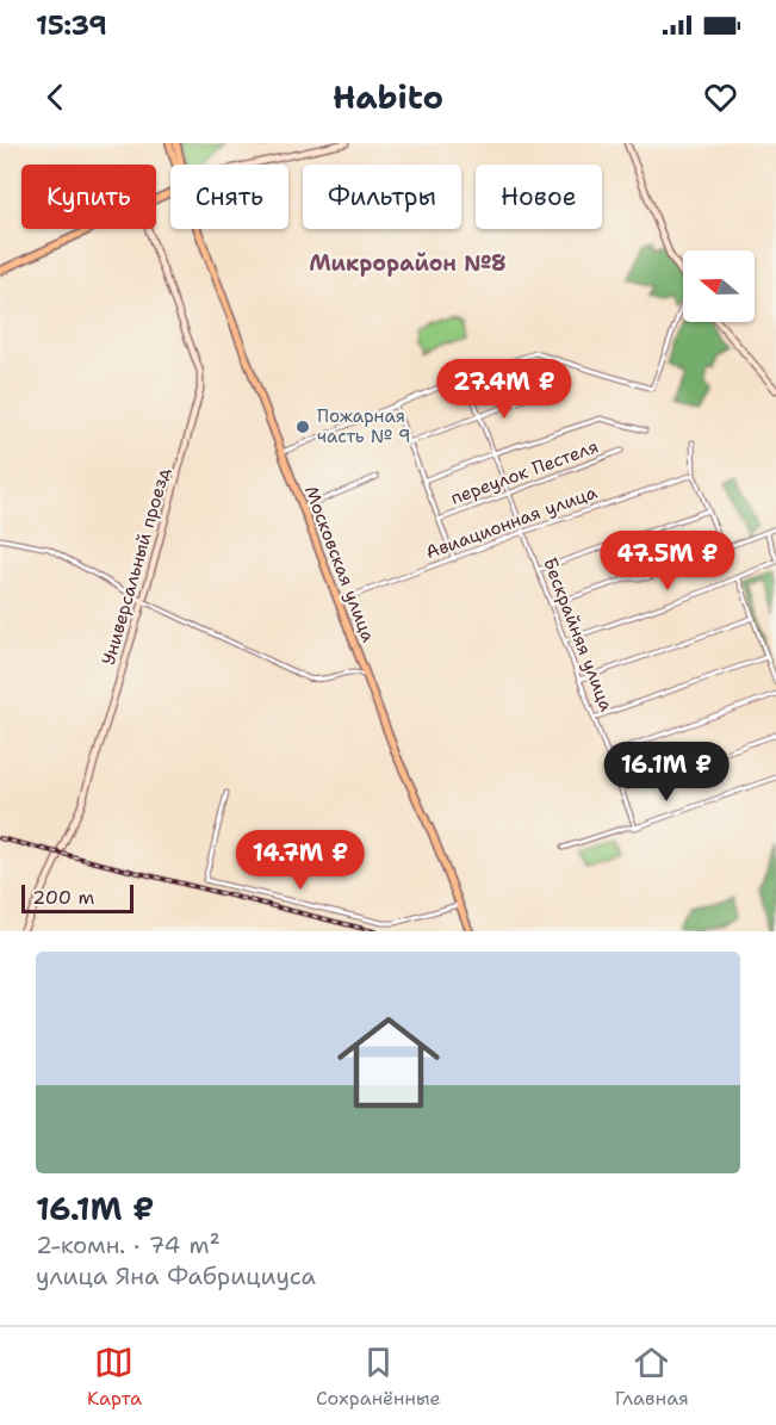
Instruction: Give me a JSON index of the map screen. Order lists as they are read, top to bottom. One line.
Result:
{"streets":{"main road":["Московская улица"],"street":["переулок Пестеля","Авиационная улица","Универсальный проезд","Бескрайняя улица"]},"crossings":[["переулок Пестеля","Бескрайняя улица"],["Авиационная улица","Московская улица"],["Авиационная улица","Бескрайняя улица"]],"districts":["Микрорайон №8"],"places":["Пожарная часть № 9"],"scale_bar":"200 m","north":"left","page":{"status":"15:39","header":"Habito","chip":["Купить","Снять","Фильтры","Новое"],"price":["27.4M ₽","47.5M ₽","16.1M ₽","14.7M ₽"],"scale":"200 m","list":[{"name":"16.1M ₽","note":"2-комн. · 74 m² · улица Яна Фабрициуса"}],"tabs":["Карта","Сохранённые","Главная"]}}
